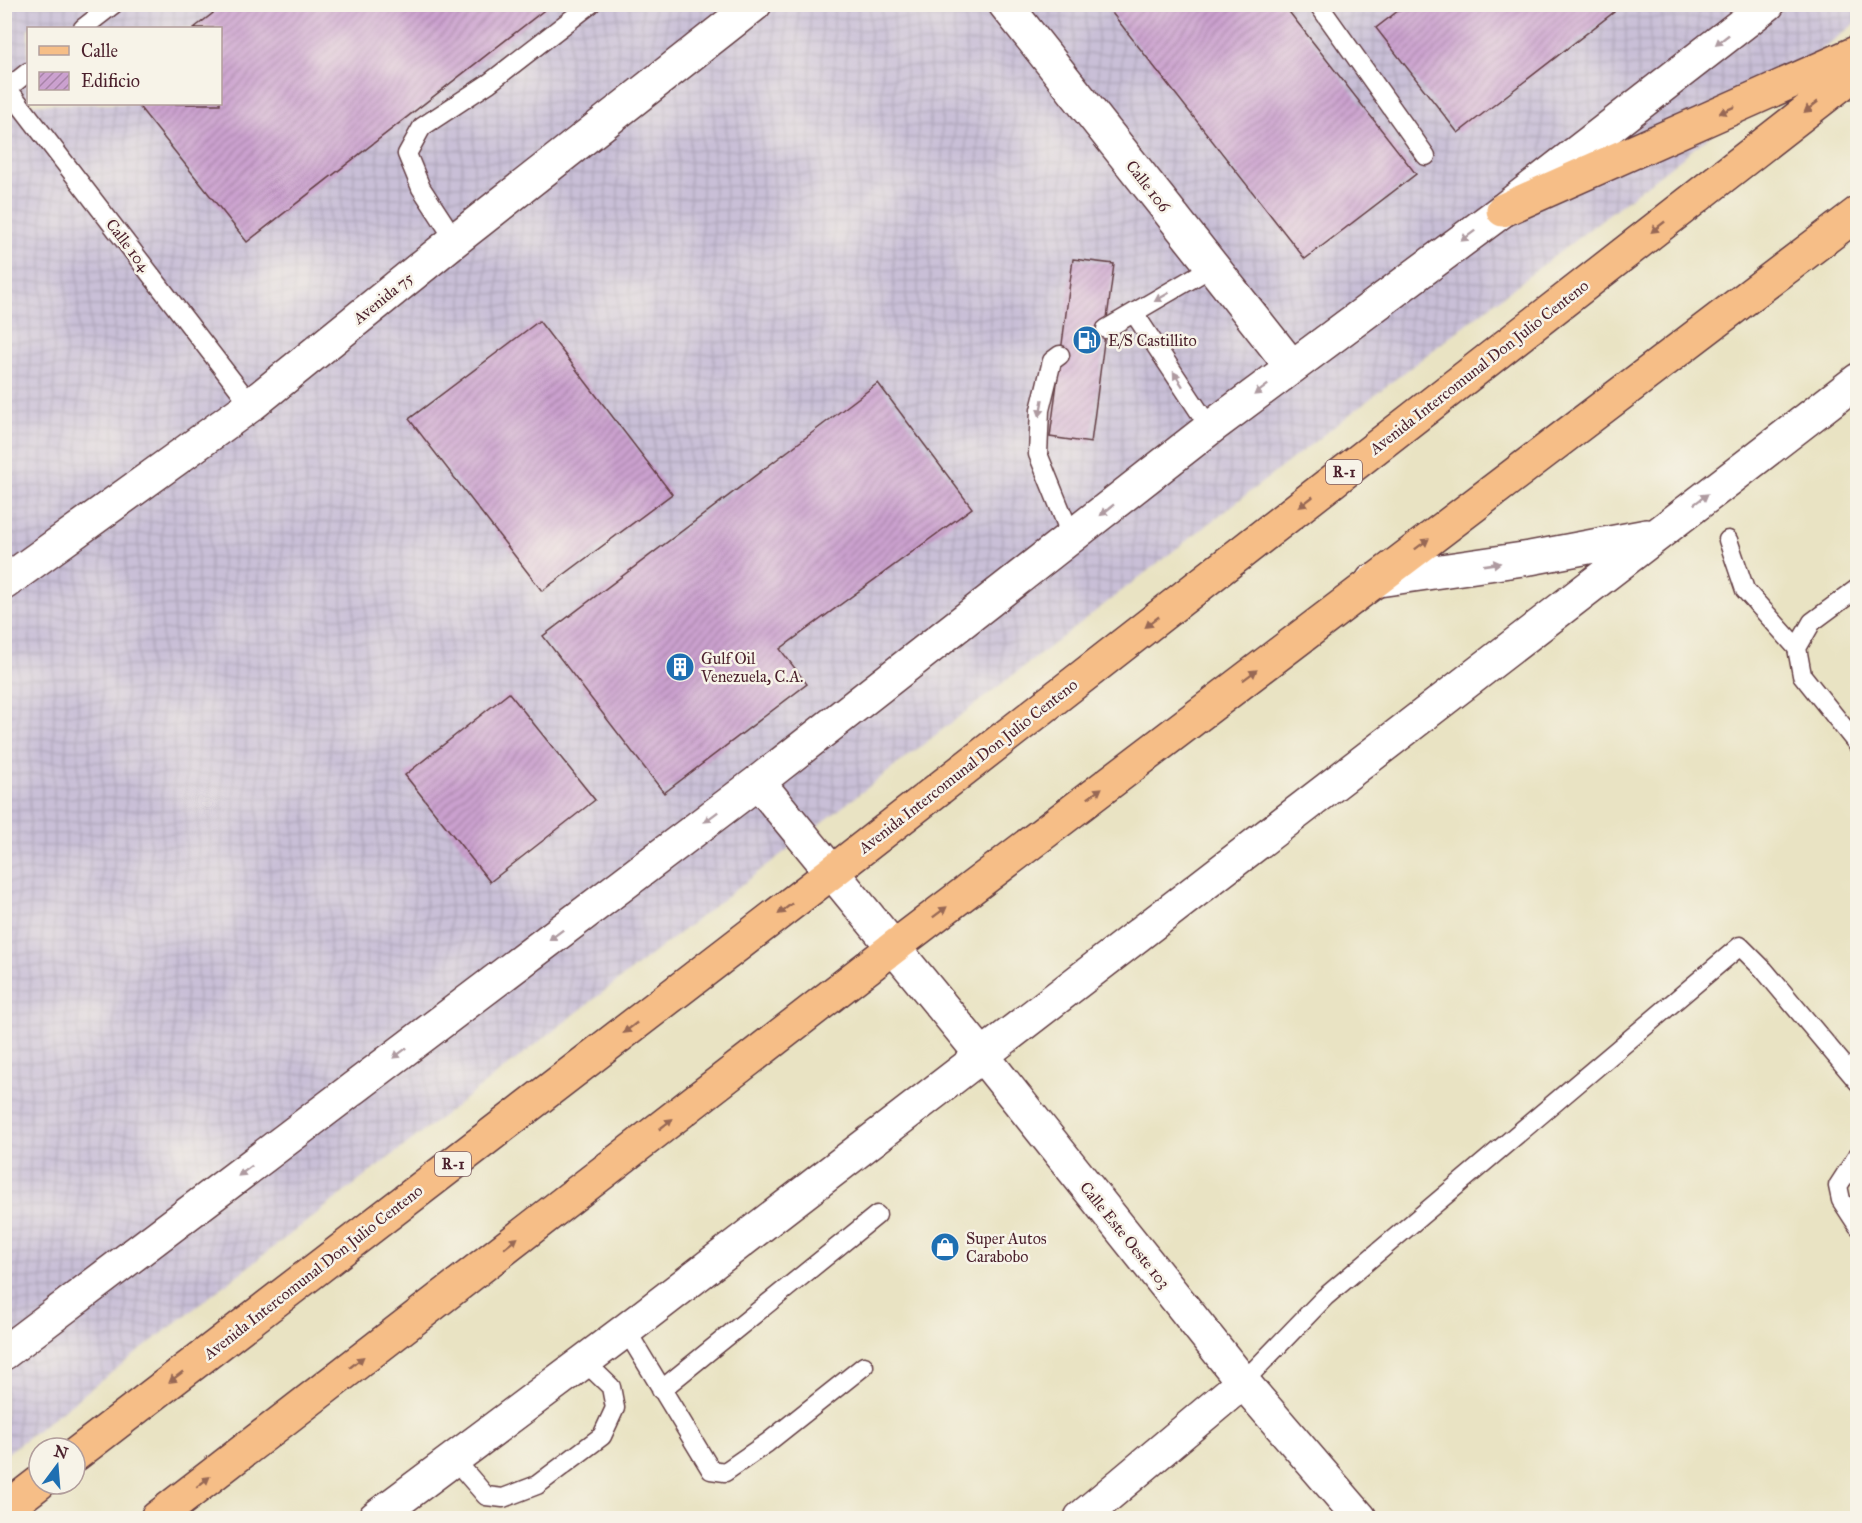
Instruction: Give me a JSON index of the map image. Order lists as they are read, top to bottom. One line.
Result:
{"streets":{"main road":["Avenida Intercomunal Don Julio Centeno","R-1"],"street":["Calle 106","Avenida 75","Calle Este Oeste 103"],"lane":["Calle 104"]},"crossings":[["Calle 104","Avenida 75"],["Avenida Intercomunal Don Julio Centeno","Calle Este Oeste 103"]],"places":{"fuel station":["E/S Castillito"],"building":["Gulf Oil Venezuela, C.A."],"shop":["Super Autos Carabobo"]},"legend":["Calle","Edificio"],"north":"top"}
